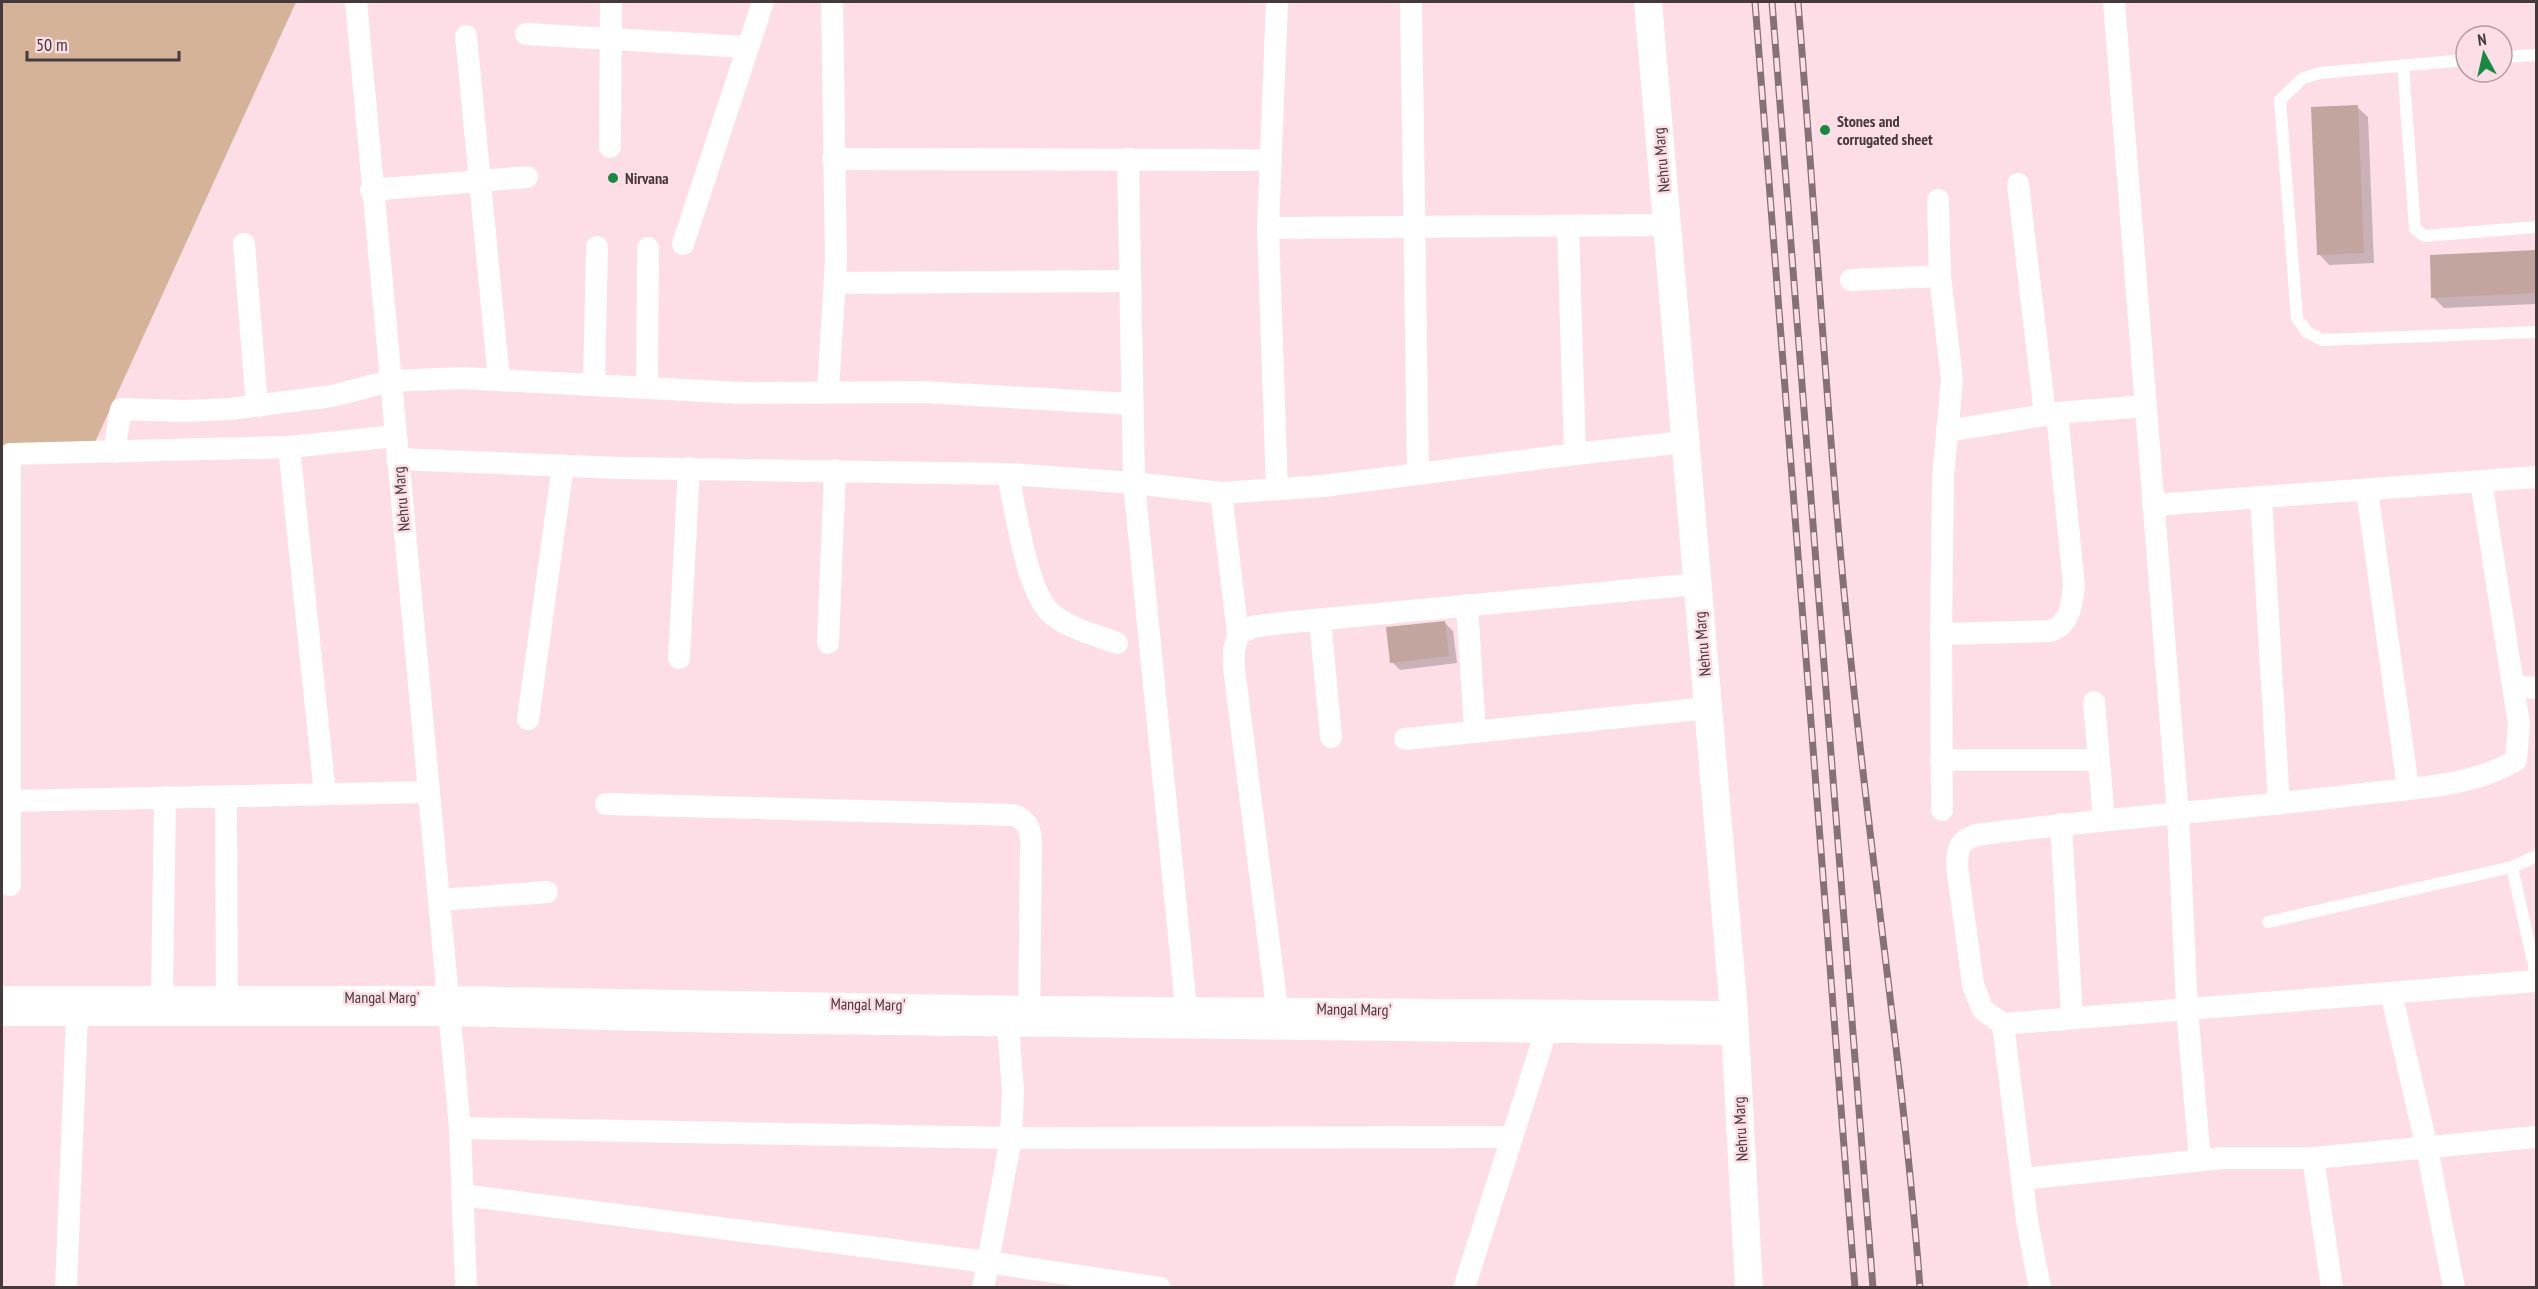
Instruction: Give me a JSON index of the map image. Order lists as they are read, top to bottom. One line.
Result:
{"streets":{"street":["Nehru Marg","Mangal Marg'"]},"crossings":[["Nehru Marg","Mangal Marg'"]],"places":["Stones and corrugated sheet","Nirvana"],"scale_bar":"50 m","north":"top"}
